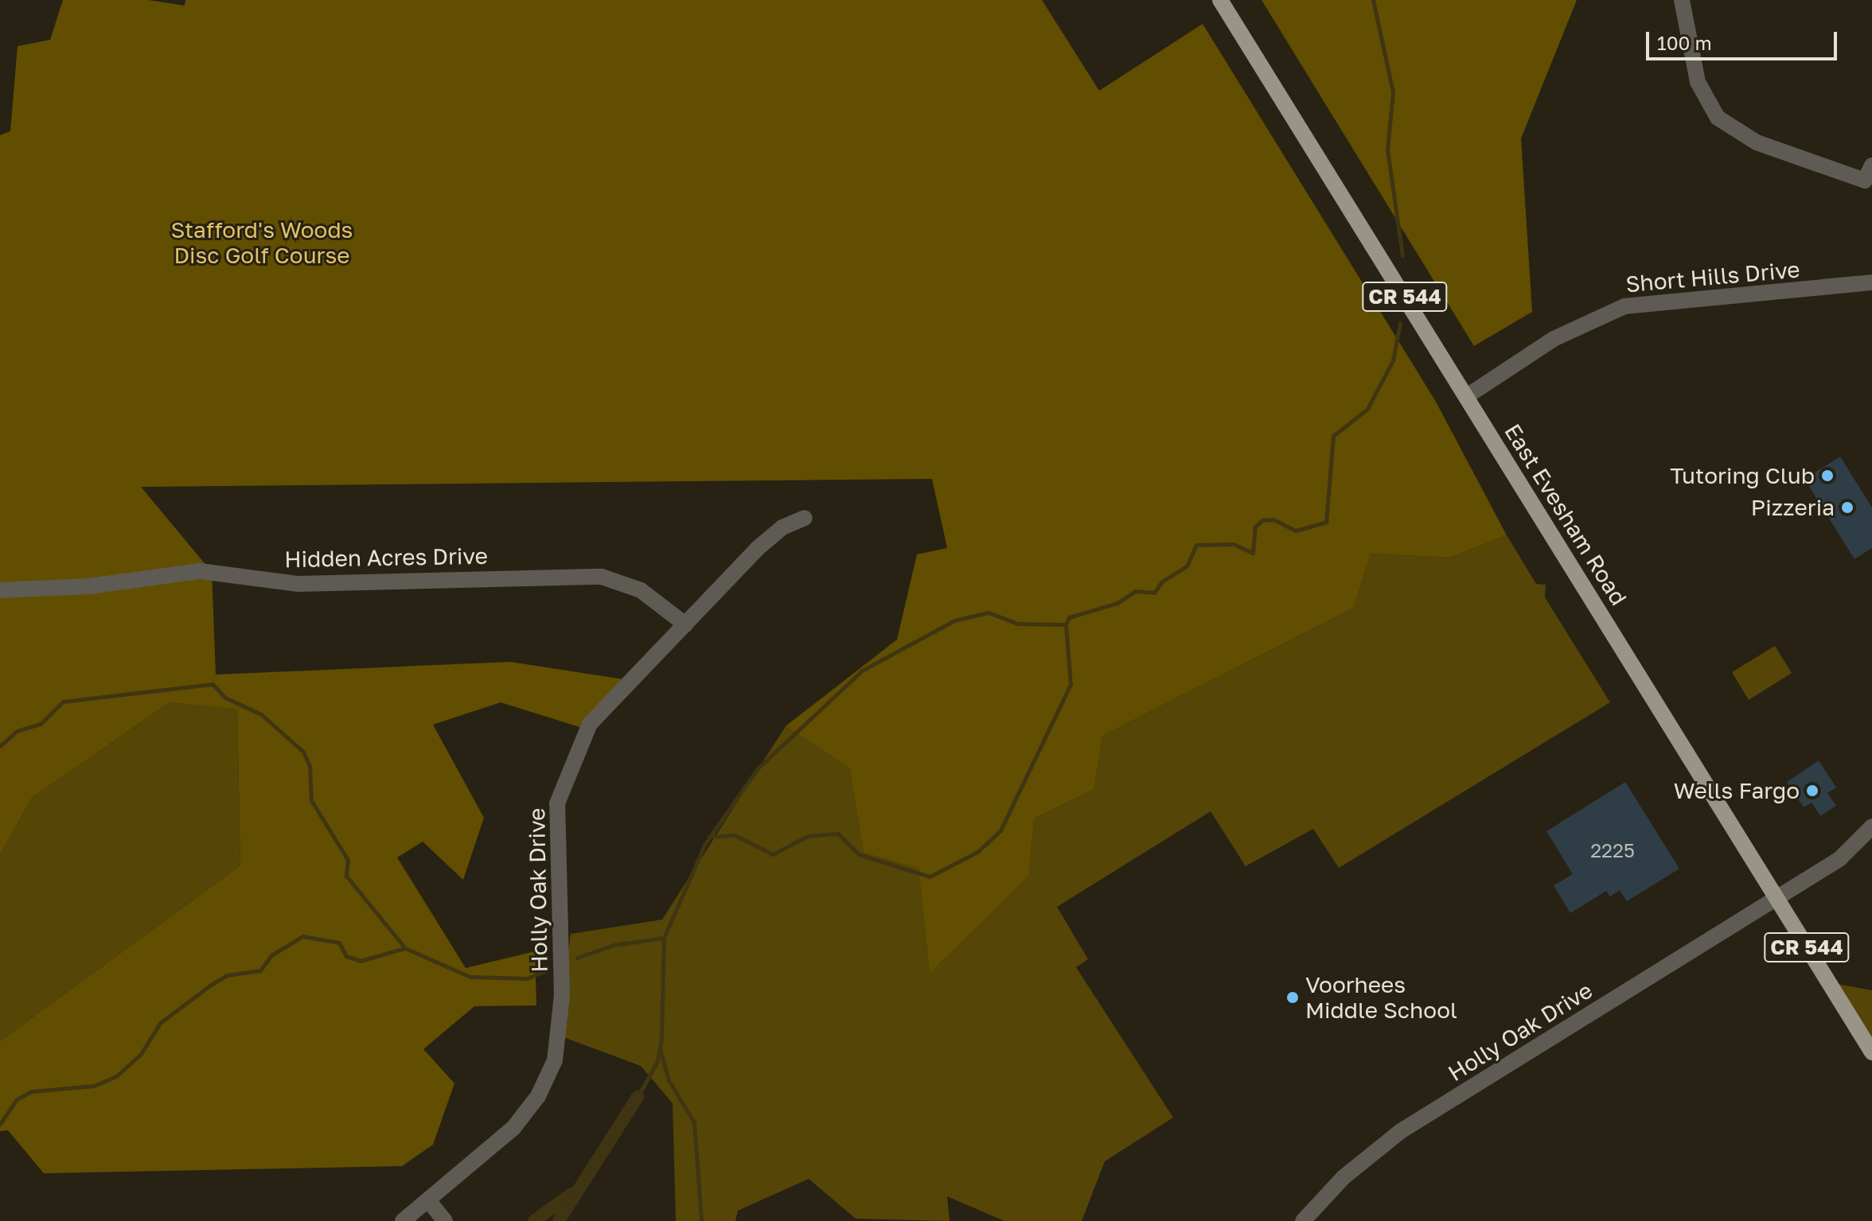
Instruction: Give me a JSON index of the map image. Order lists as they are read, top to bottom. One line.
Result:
{"streets":{"main road":["CR 544","East Evesham Road"],"street":["Short Hills Drive","Hidden Acres Drive","Holly Oak Drive"]},"crossings":[["Short Hills Drive","East Evesham Road"],["East Evesham Road","Holly Oak Drive"],["Hidden Acres Drive","Holly Oak Drive"]],"parks":["Stafford's Woods Disc Golf Course"],"places":["Tutoring Club","Pizzeria","Wells Fargo","Voorhees Middle School"],"house_numbers":["2225"],"scale_bar":"100 m"}
